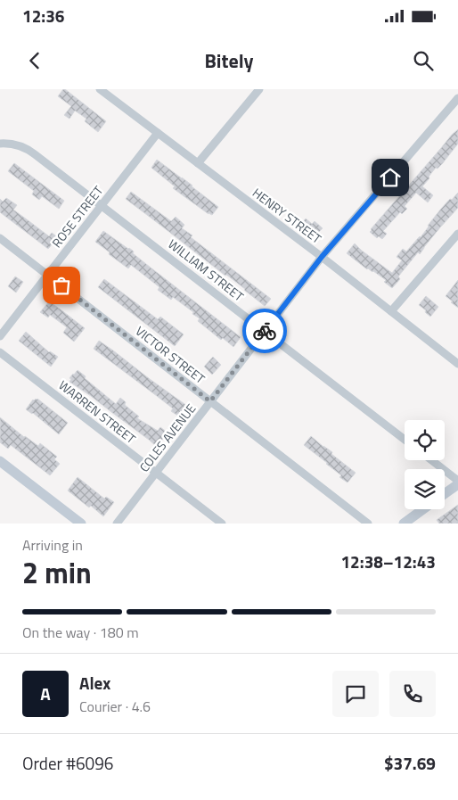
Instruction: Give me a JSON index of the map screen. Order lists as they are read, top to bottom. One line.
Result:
{"streets":{"street":["HENRY STREET","ROSE STREET","WILLIAM STREET","VICTOR STREET","WARREN STREET","COLES AVENUE"]},"crossings":[["HENRY STREET","ROSE STREET"],["HENRY STREET","COLES AVENUE"],["ROSE STREET","WILLIAM STREET"],["ROSE STREET","VICTOR STREET"],["WILLIAM STREET","COLES AVENUE"],["VICTOR STREET","COLES AVENUE"],["WARREN STREET","COLES AVENUE"]],"page":{"status":"12:36","header":"Bitely","heading":["2 min","Arriving in","12:38–12:43"],"panel":["Alex","Courier · 4.6","Order #6096","$37.69"],"bar":"On the way · 180 m","round":"A"}}
